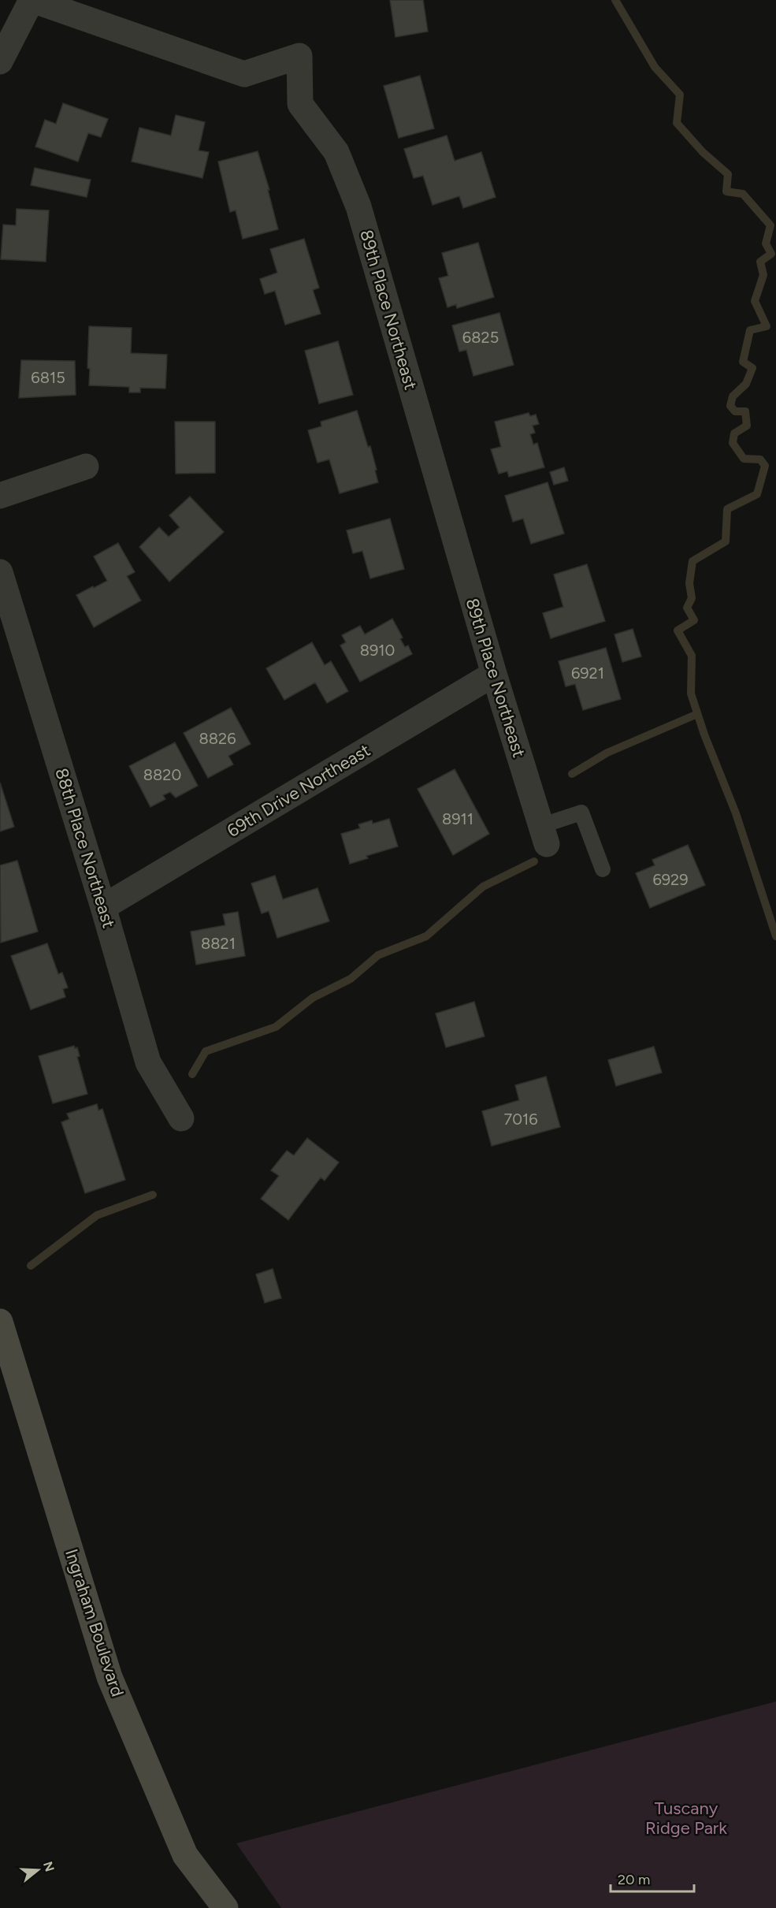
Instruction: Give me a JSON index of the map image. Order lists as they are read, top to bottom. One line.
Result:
{"streets":{"main road":["Ingraham Boulevard"],"street":["89th Place Northeast","69th Drive Northeast","88th Place Northeast"]},"crossings":[["89th Place Northeast","69th Drive Northeast"],["69th Drive Northeast","88th Place Northeast"]],"parks":["Tuscany Ridge Park"],"house_numbers":["6825","6815","8910","6921","8826","8820","8911","6929","8821","7016"],"scale_bar":"20 m","north":"right"}
